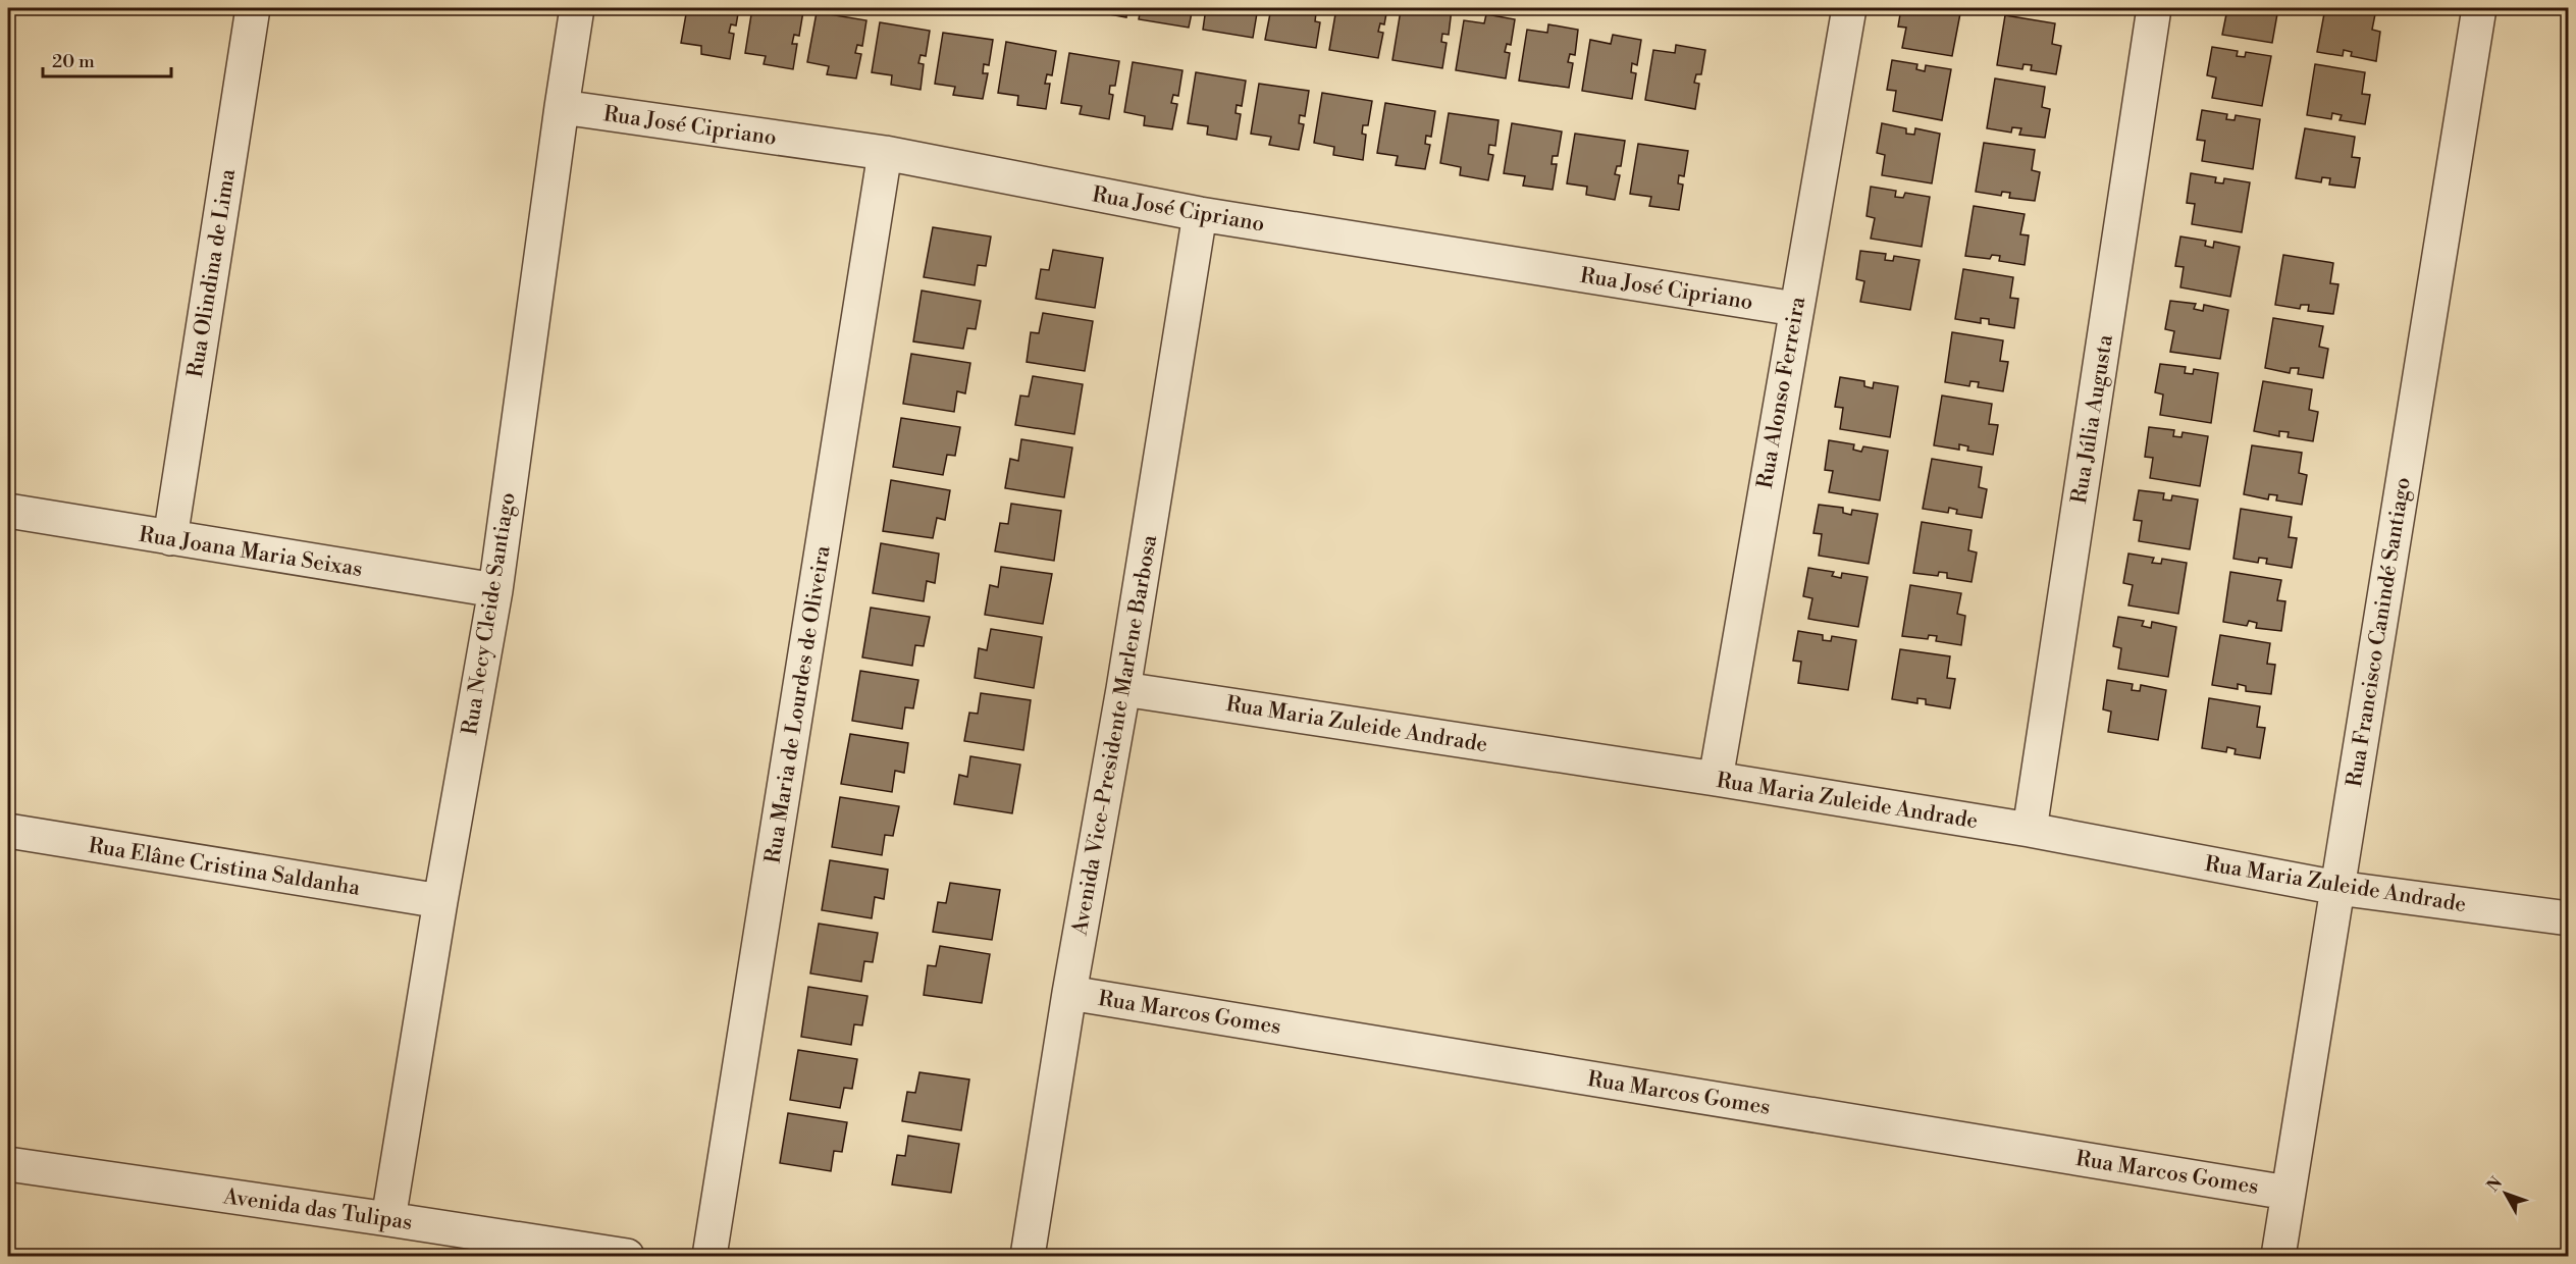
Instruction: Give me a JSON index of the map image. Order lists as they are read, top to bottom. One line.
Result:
{"streets":{"street":["Rua José Cipriano","Rua Olindina de Lima","Rua Alonso Ferreira","Rua Júlia Augusta","Rua Joana Maria Seixas","Rua Necy Cleide Santiago","Rua Francisco Canindé Santiago","Rua Maria de Lourdes de Oliveira","Rua Maria Zuleide Andrade","Avenida Vice-Presidente Marlene Barbosa","Rua Elâne Cristina Saldanha","Rua Marcos Gomes","Avenida das Tulipas"]},"crossings":[["Rua José Cipriano","Rua Alonso Ferreira"],["Rua José Cipriano","Rua Necy Cleide Santiago"],["Rua José Cipriano","Rua Maria de Lourdes de Oliveira"],["Rua José Cipriano","Avenida Vice-Presidente Marlene Barbosa"],["Rua Olindina de Lima","Rua Joana Maria Seixas"],["Rua Alonso Ferreira","Rua Maria Zuleide Andrade"],["Rua Júlia Augusta","Rua Maria Zuleide Andrade"],["Rua Joana Maria Seixas","Rua Necy Cleide Santiago"],["Rua Necy Cleide Santiago","Rua Elâne Cristina Saldanha"],["Rua Necy Cleide Santiago","Avenida das Tulipas"],["Rua Francisco Canindé Santiago","Rua Maria Zuleide Andrade"],["Rua Francisco Canindé Santiago","Rua Marcos Gomes"],["Rua Maria Zuleide Andrade","Avenida Vice-Presidente Marlene Barbosa"],["Avenida Vice-Presidente Marlene Barbosa","Rua Marcos Gomes"]],"scale_bar":"20 m","north":"top left"}
